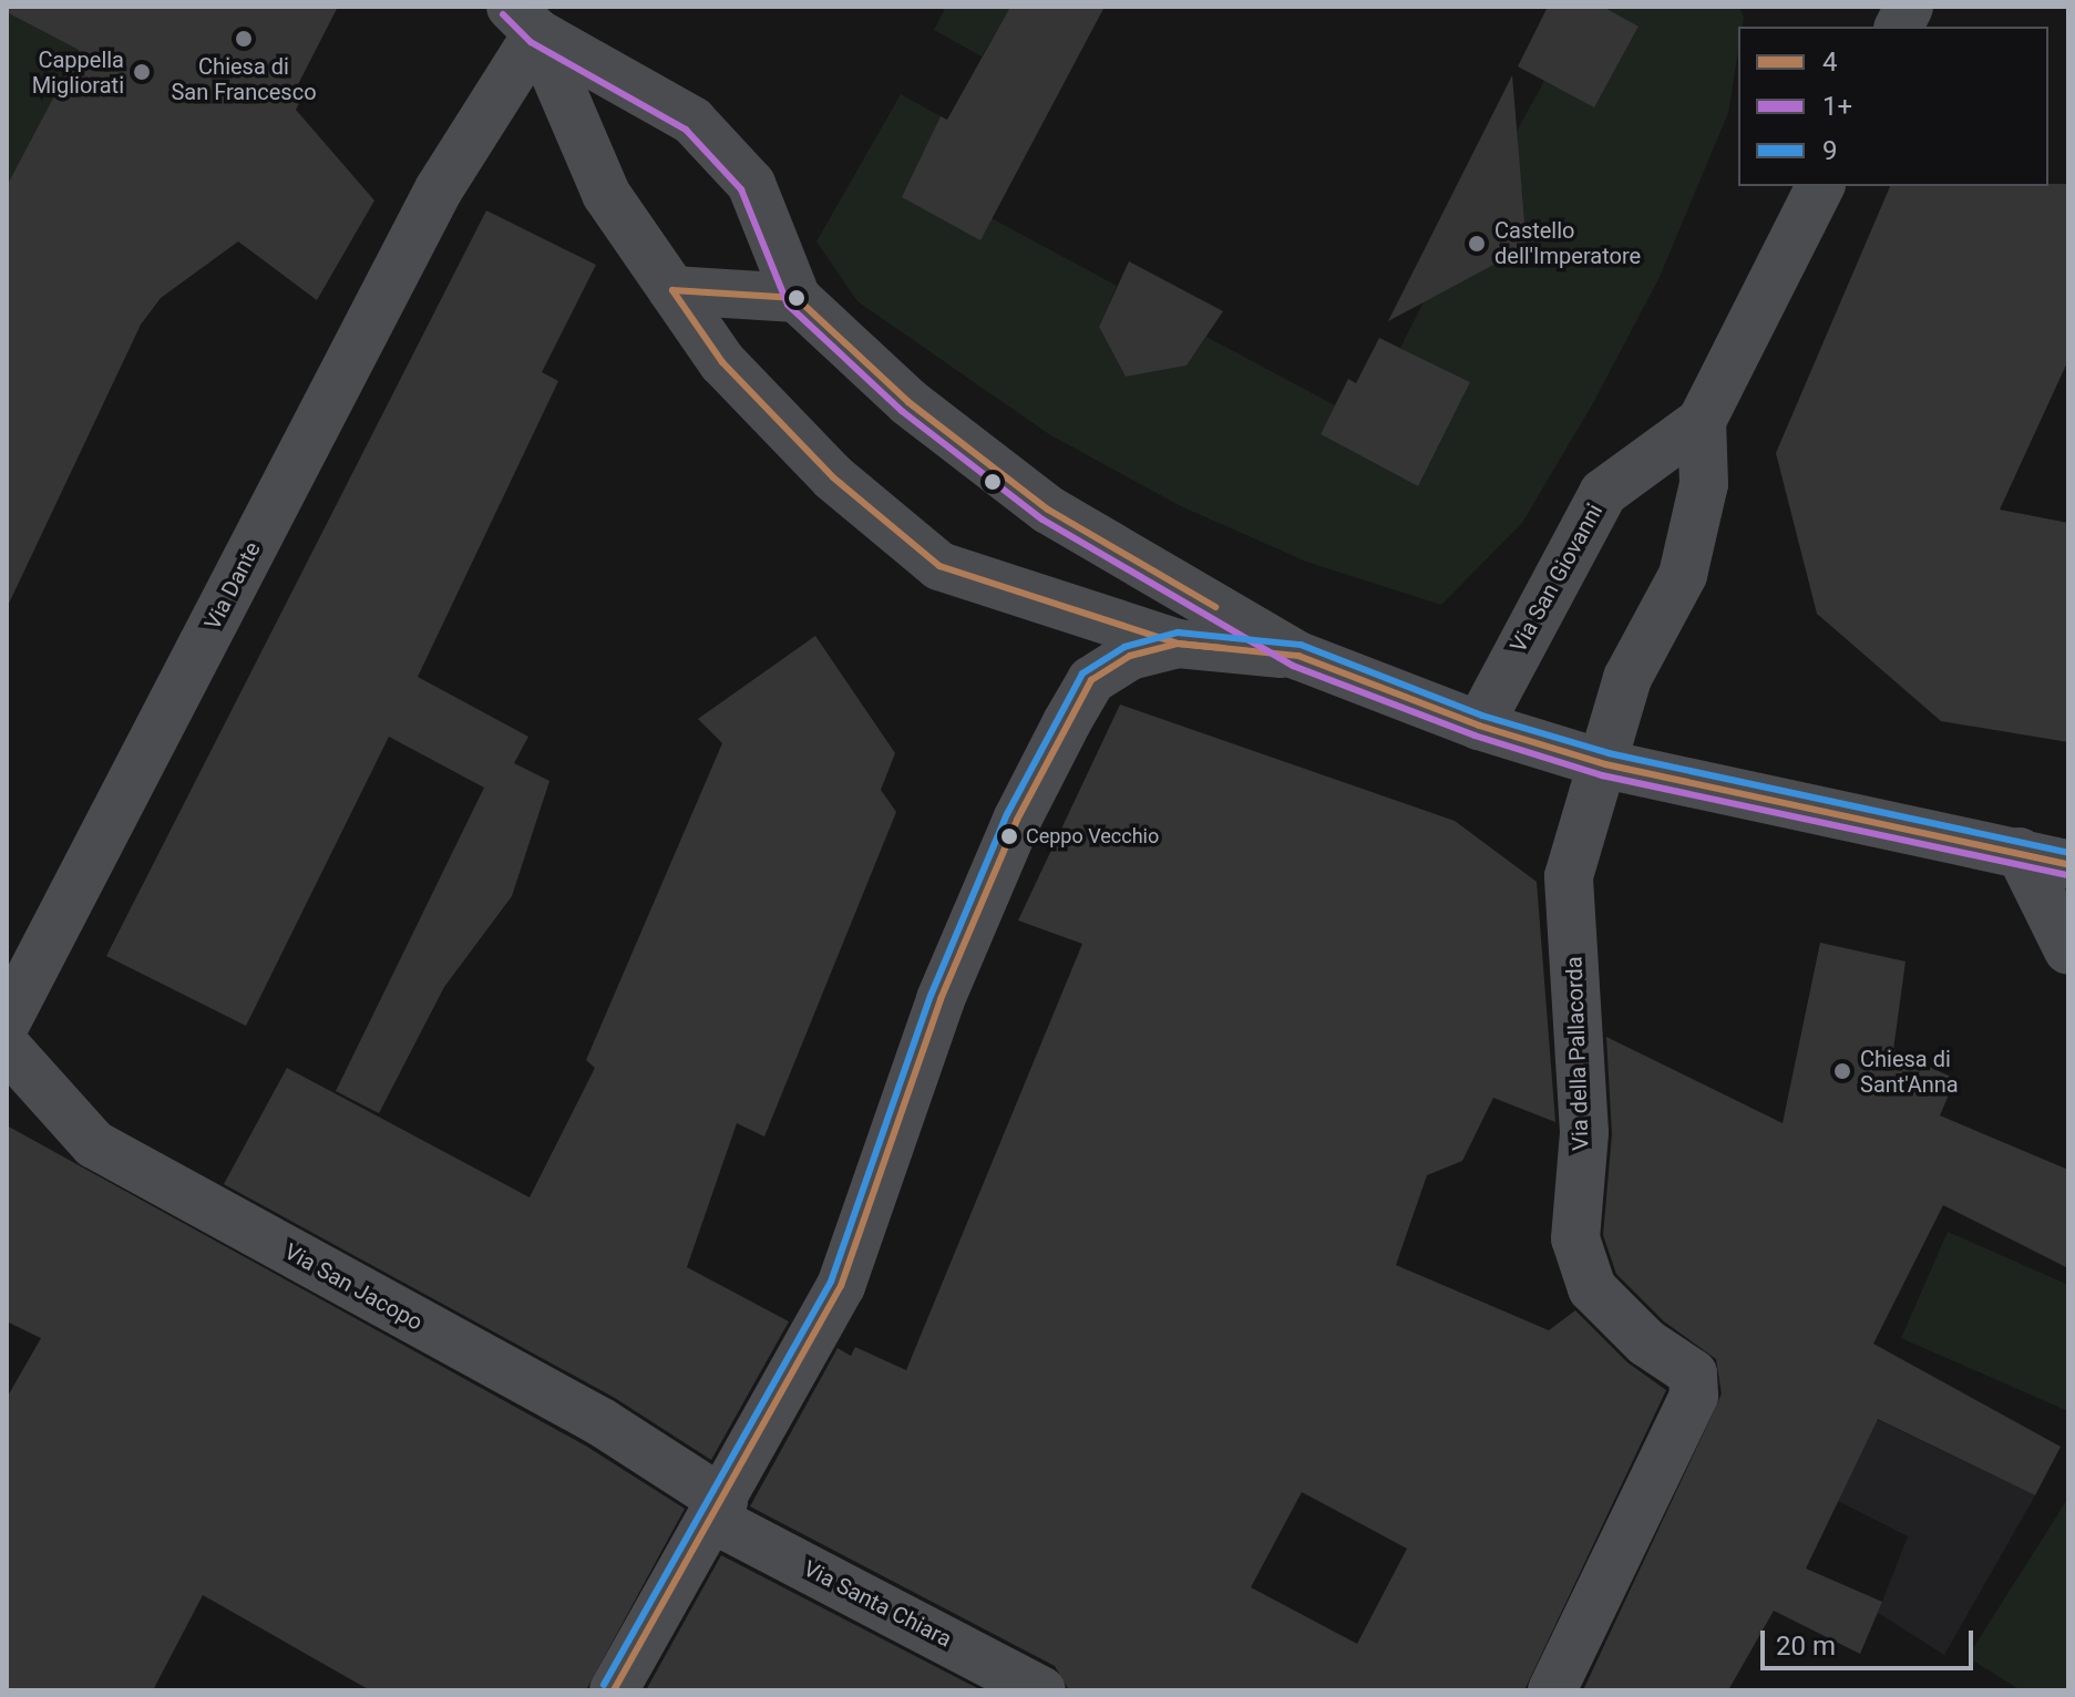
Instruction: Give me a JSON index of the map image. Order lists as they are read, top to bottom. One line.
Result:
{"streets":{"street":["Via San Giovanni","Via Dante","Via della Pallacorda","Via San Jacopo","Via Santa Chiara"]},"crossings":[["Via San Giovanni","Via della Pallacorda"],["Via San Jacopo","Via Santa Chiara"]],"places":["Chiesa di San Francesco","Cappella Migliorati","Castello dell'Imperatore","Ceppo Vecchio","Chiesa di Sant'Anna"],"lines":["transit line 1+","transit line 4","transit line 9"],"legend":["4","1+","9"],"scale_bar":"20 m"}
